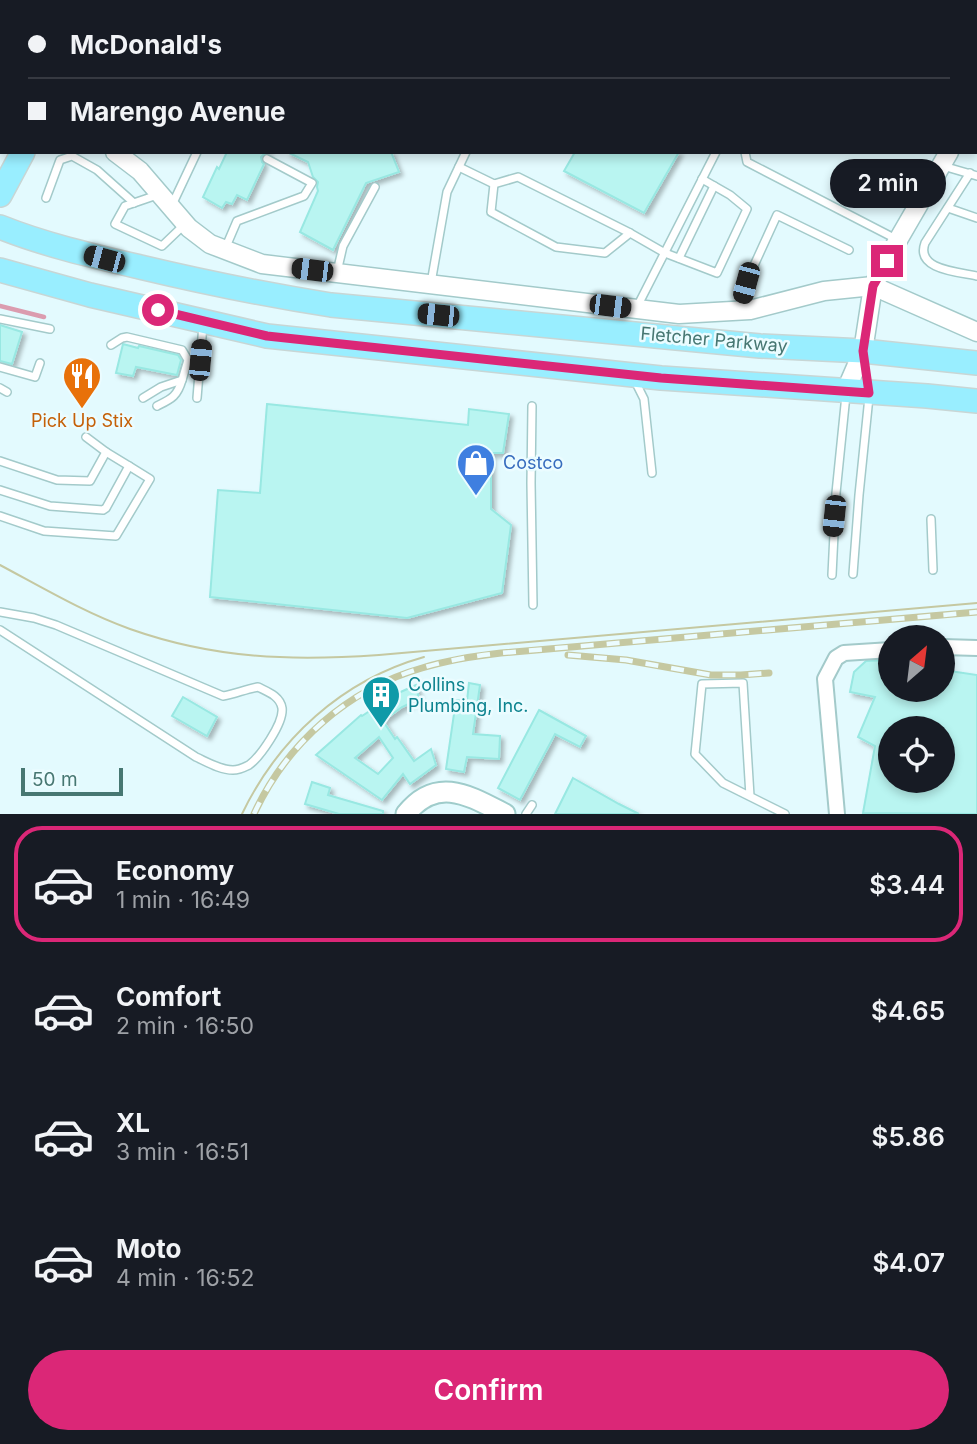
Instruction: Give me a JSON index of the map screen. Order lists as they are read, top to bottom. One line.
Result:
{"streets":{"main road":["Fletcher Parkway"]},"places":{"restaurant":["Pick Up Stix"],"shop":["Costco"],"building":["Collins Plumbing, Inc."]},"scale_bar":"50 m","north":"top right","page":{"banner":["McDonald's","Marengo Avenue"],"bubble":"2 min","scale":"50 m","list":[{"name":"Economy","note":"1 min · 16:49","value":"$3.44"},{"name":"Comfort","note":"2 min · 16:50","value":"$4.65"},{"name":"XL","note":"3 min · 16:51","value":"$5.86"},{"name":"Moto","note":"4 min · 16:52","value":"$4.07"}],"buttons":"Confirm"}}
